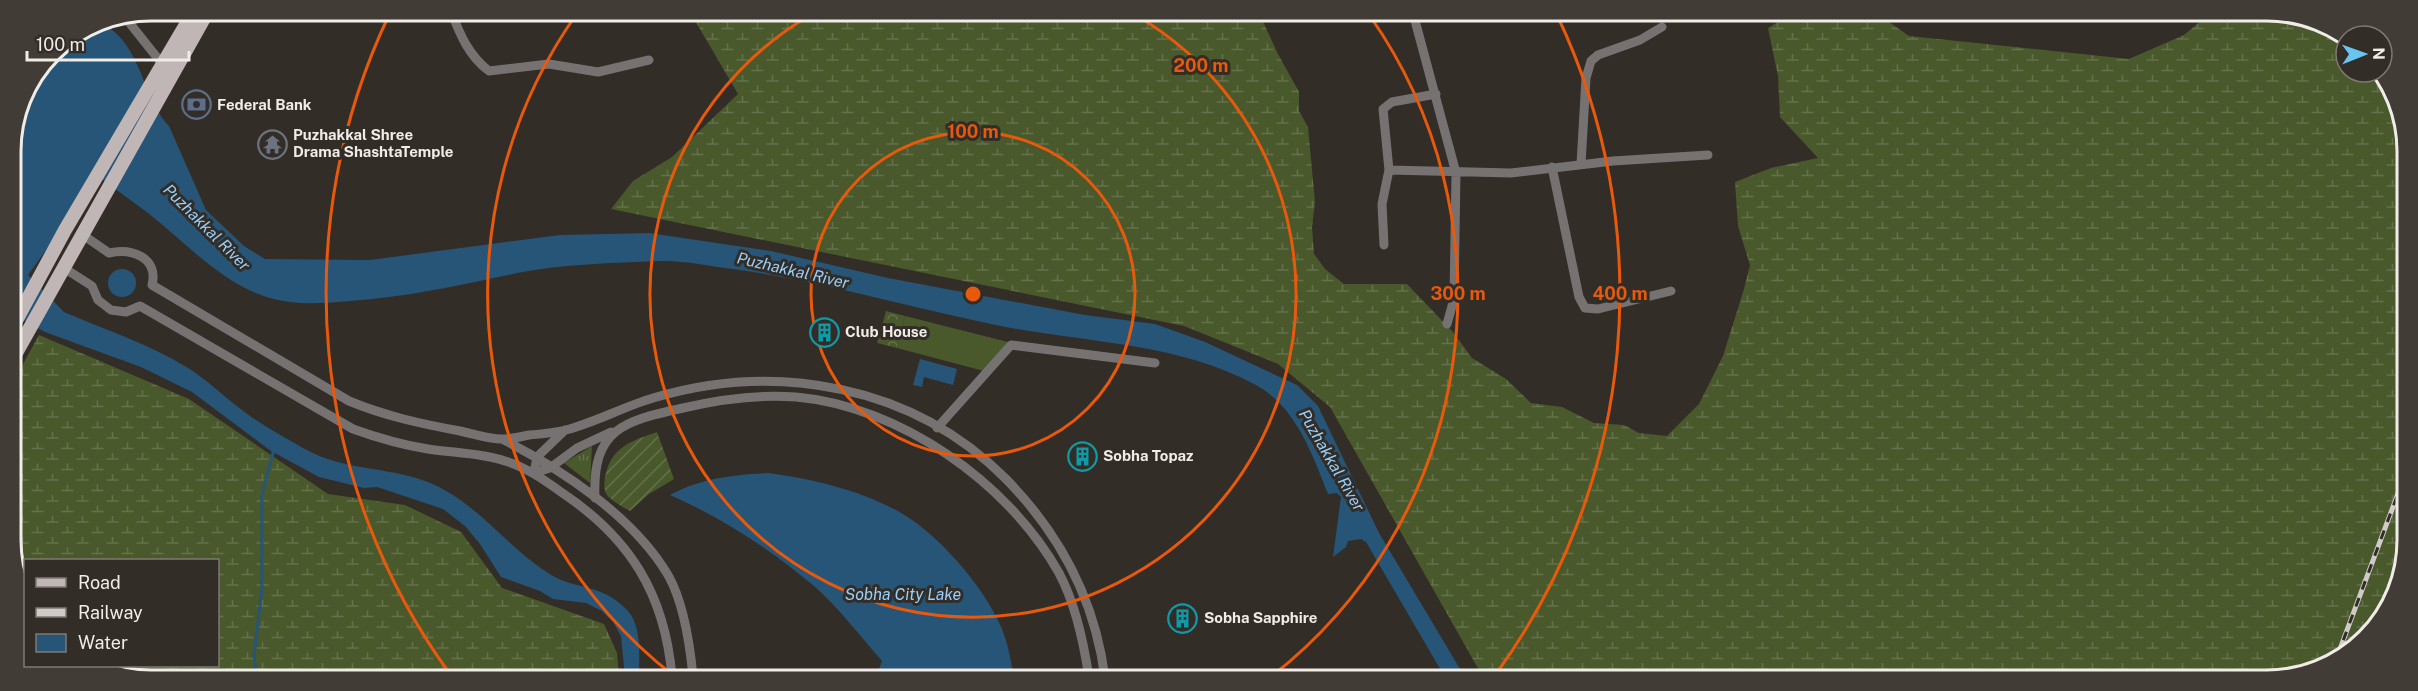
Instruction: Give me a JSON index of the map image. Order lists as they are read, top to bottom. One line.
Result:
{"water":["Puzhakkal River","Sobha City Lake"],"places":{"bank":["Federal Bank"],"temple":["Puzhakkal Shree Drama ShashtaTemple"],"building":["Club House","Sobha Topaz","Sobha Sapphire"]},"legend":["Road","Railway","Water"],"scale_bar":"100 m","north":"right","rings":["200 m","100 m","300 m","400 m"]}
